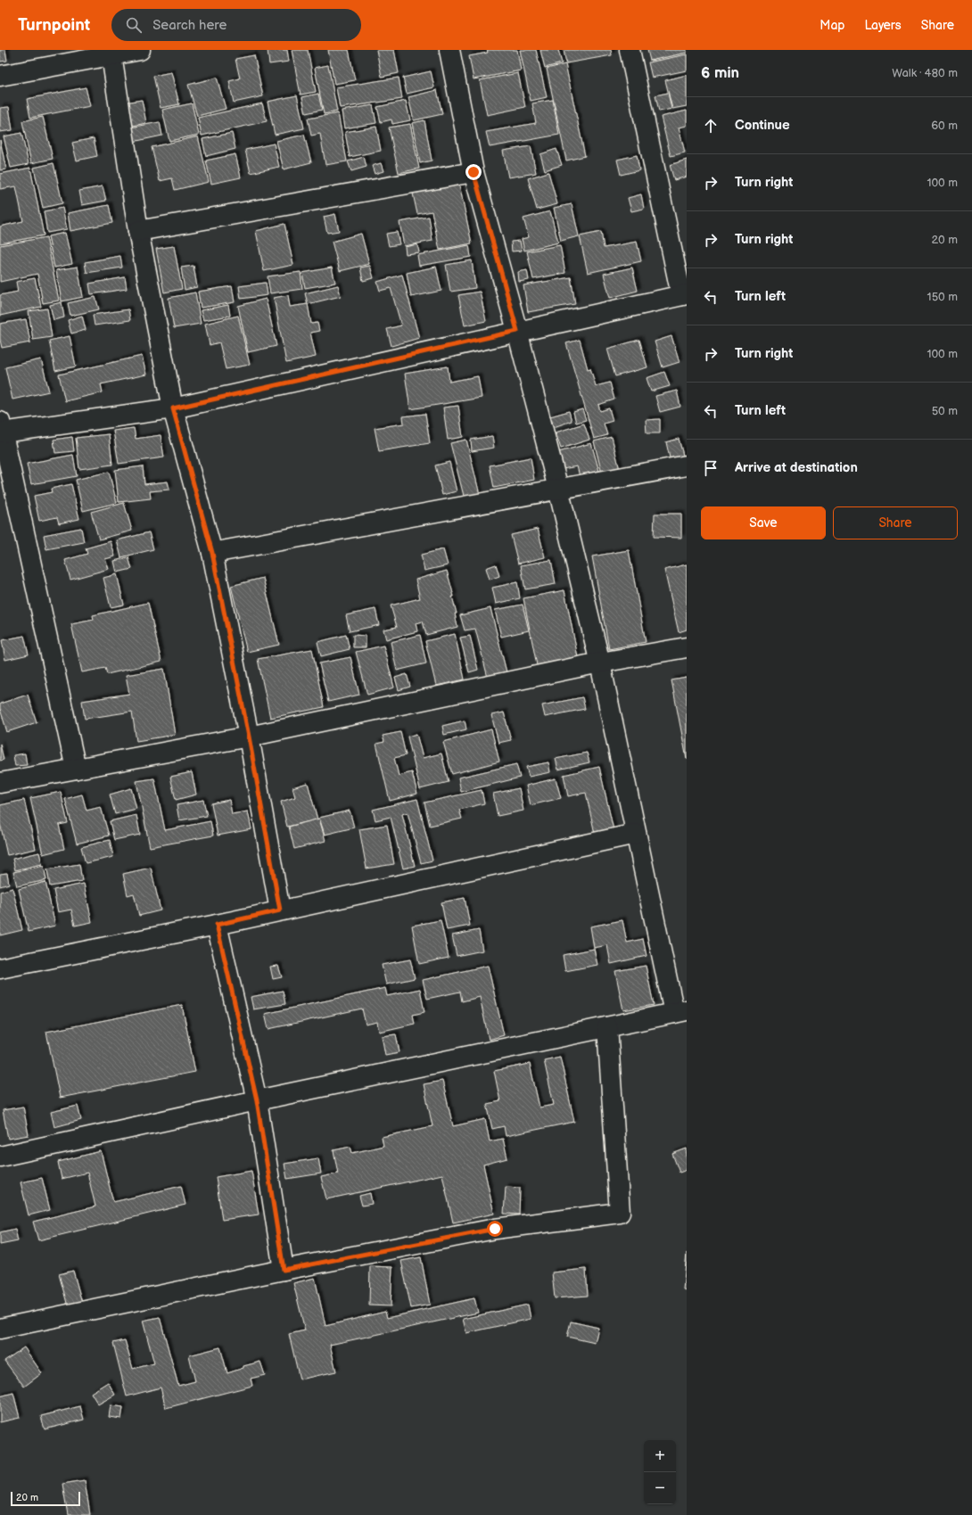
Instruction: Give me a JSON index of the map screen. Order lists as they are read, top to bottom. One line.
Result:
{"scale_bar":"20 m","page":{"header":"Turnpoint","search":"Search here","nav":["Map","Layers","Share"],"heading":["6 min","Walk · 480 m"],"list":[["Continue","60 m"],["Turn right","100 m"],["Turn right","20 m"],["Turn left","150 m"],["Turn right","100 m"],["Turn left","50 m"],"Arrive at destination"],"buttons":["Save","Share"],"map_buttons":["+","−"],"scale":"20 m"}}
